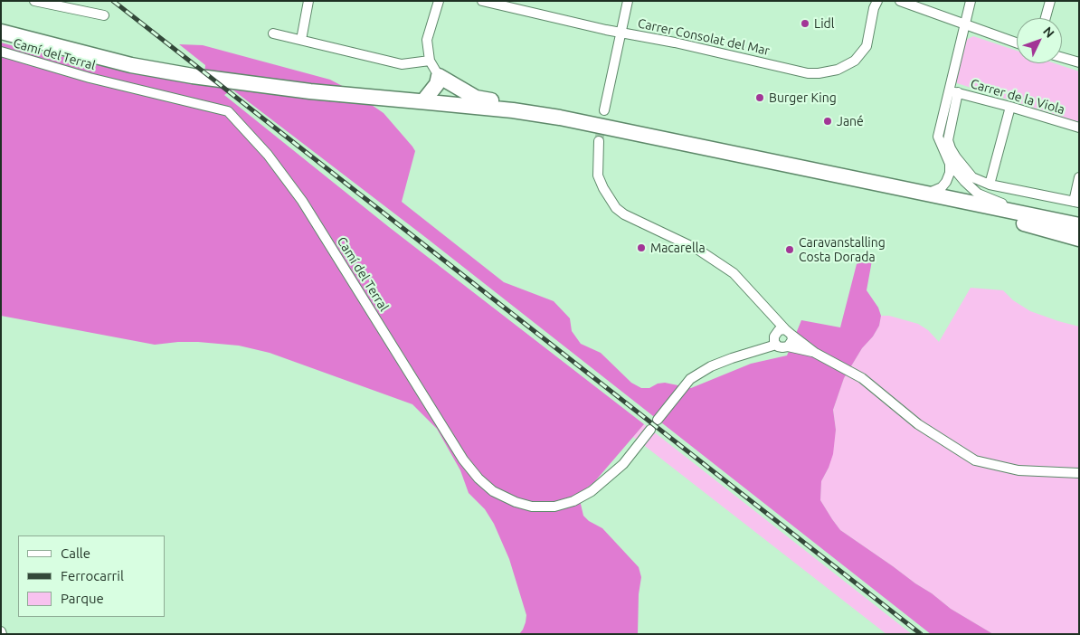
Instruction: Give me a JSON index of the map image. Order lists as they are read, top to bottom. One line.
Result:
{"streets":{"street":["Carrer Consolat del Mar","Camí del Terral","Carrer de la Viola"]},"places":["Lidl","Burger King","Jané","Macarella","Caravanstalling Costa Dorada"],"legend":["Calle","Ferrocarril","Parque"],"north":"top right"}
